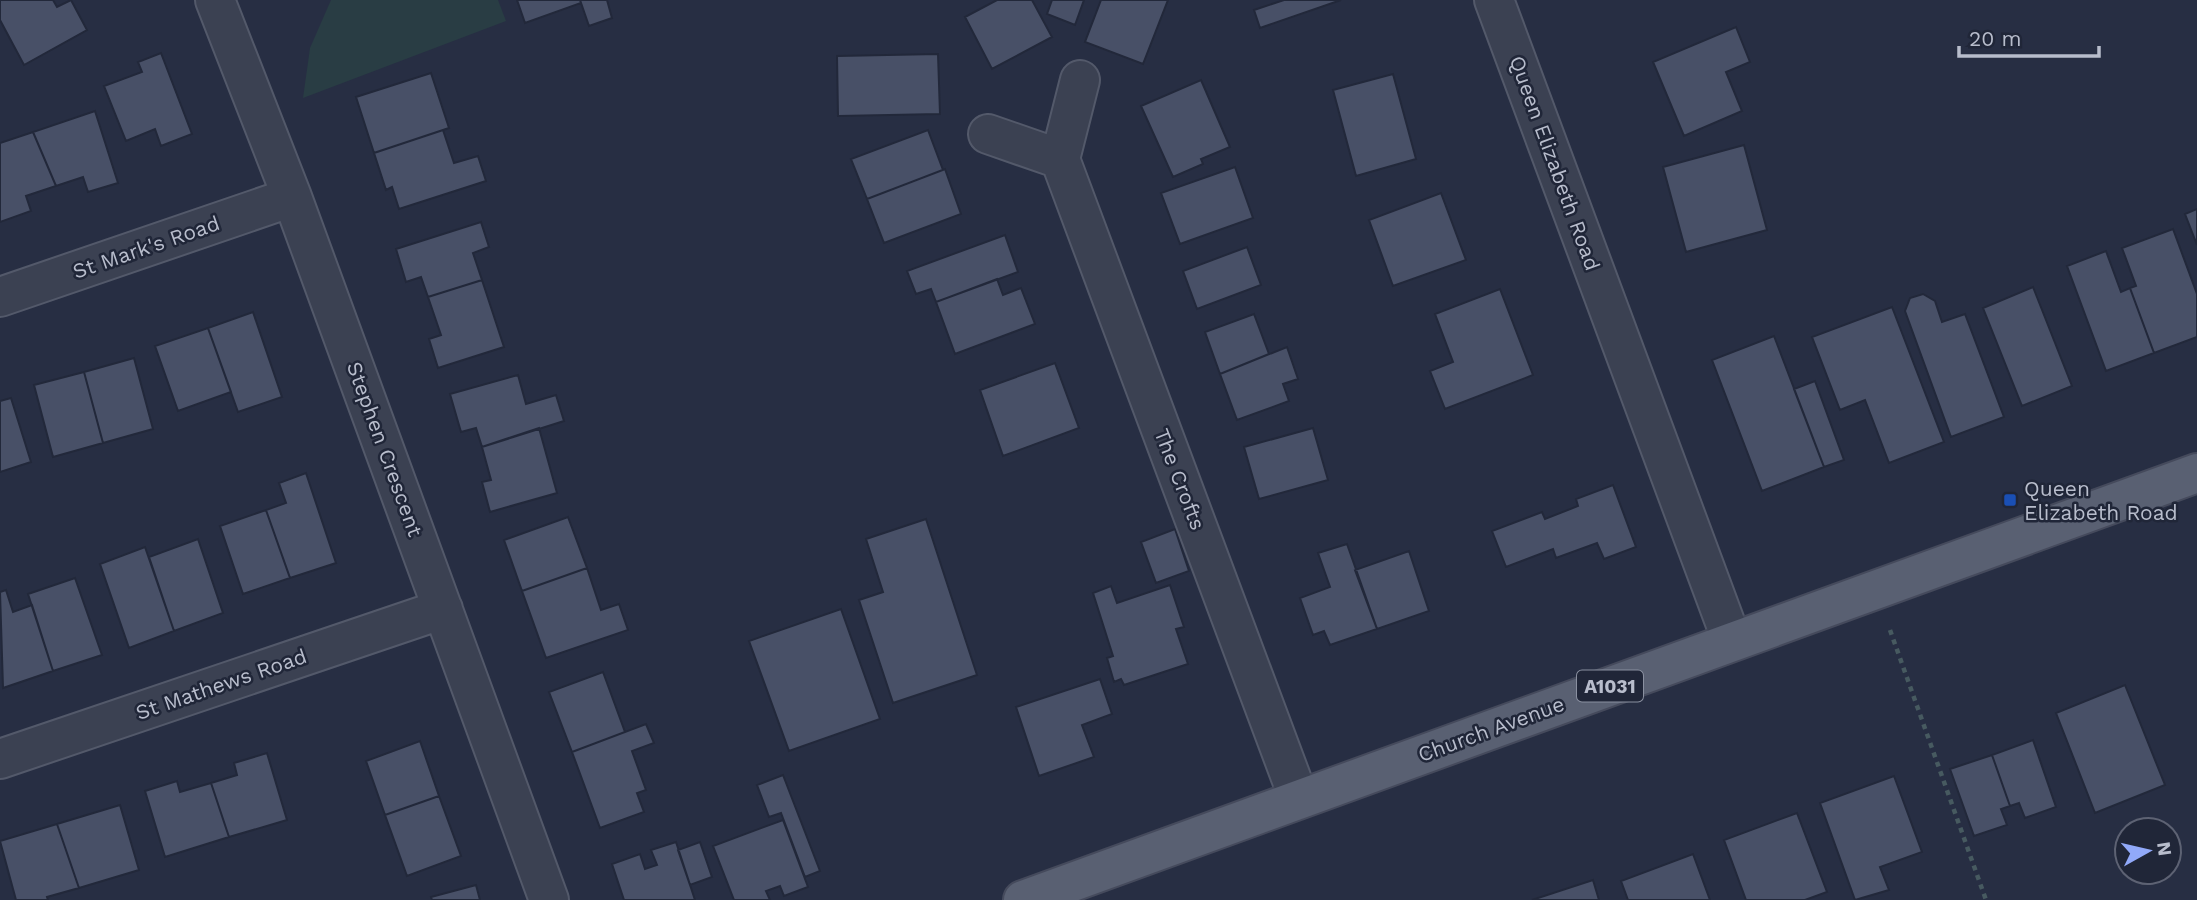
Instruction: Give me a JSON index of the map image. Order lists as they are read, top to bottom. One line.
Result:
{"streets":{"main road":["A1031","Church Avenue"],"street":["Queen Elizabeth Road","St Mark's Road","Stephen Crescent","The Crofts","St Mathews Road"]},"crossings":[["Queen Elizabeth Road","Church Avenue"],["St Mark's Road","Stephen Crescent"],["Stephen Crescent","St Mathews Road"],["The Crofts","Church Avenue"]],"places":{"transit":["Queen Elizabeth Road"]},"scale_bar":"20 m","north":"right"}
